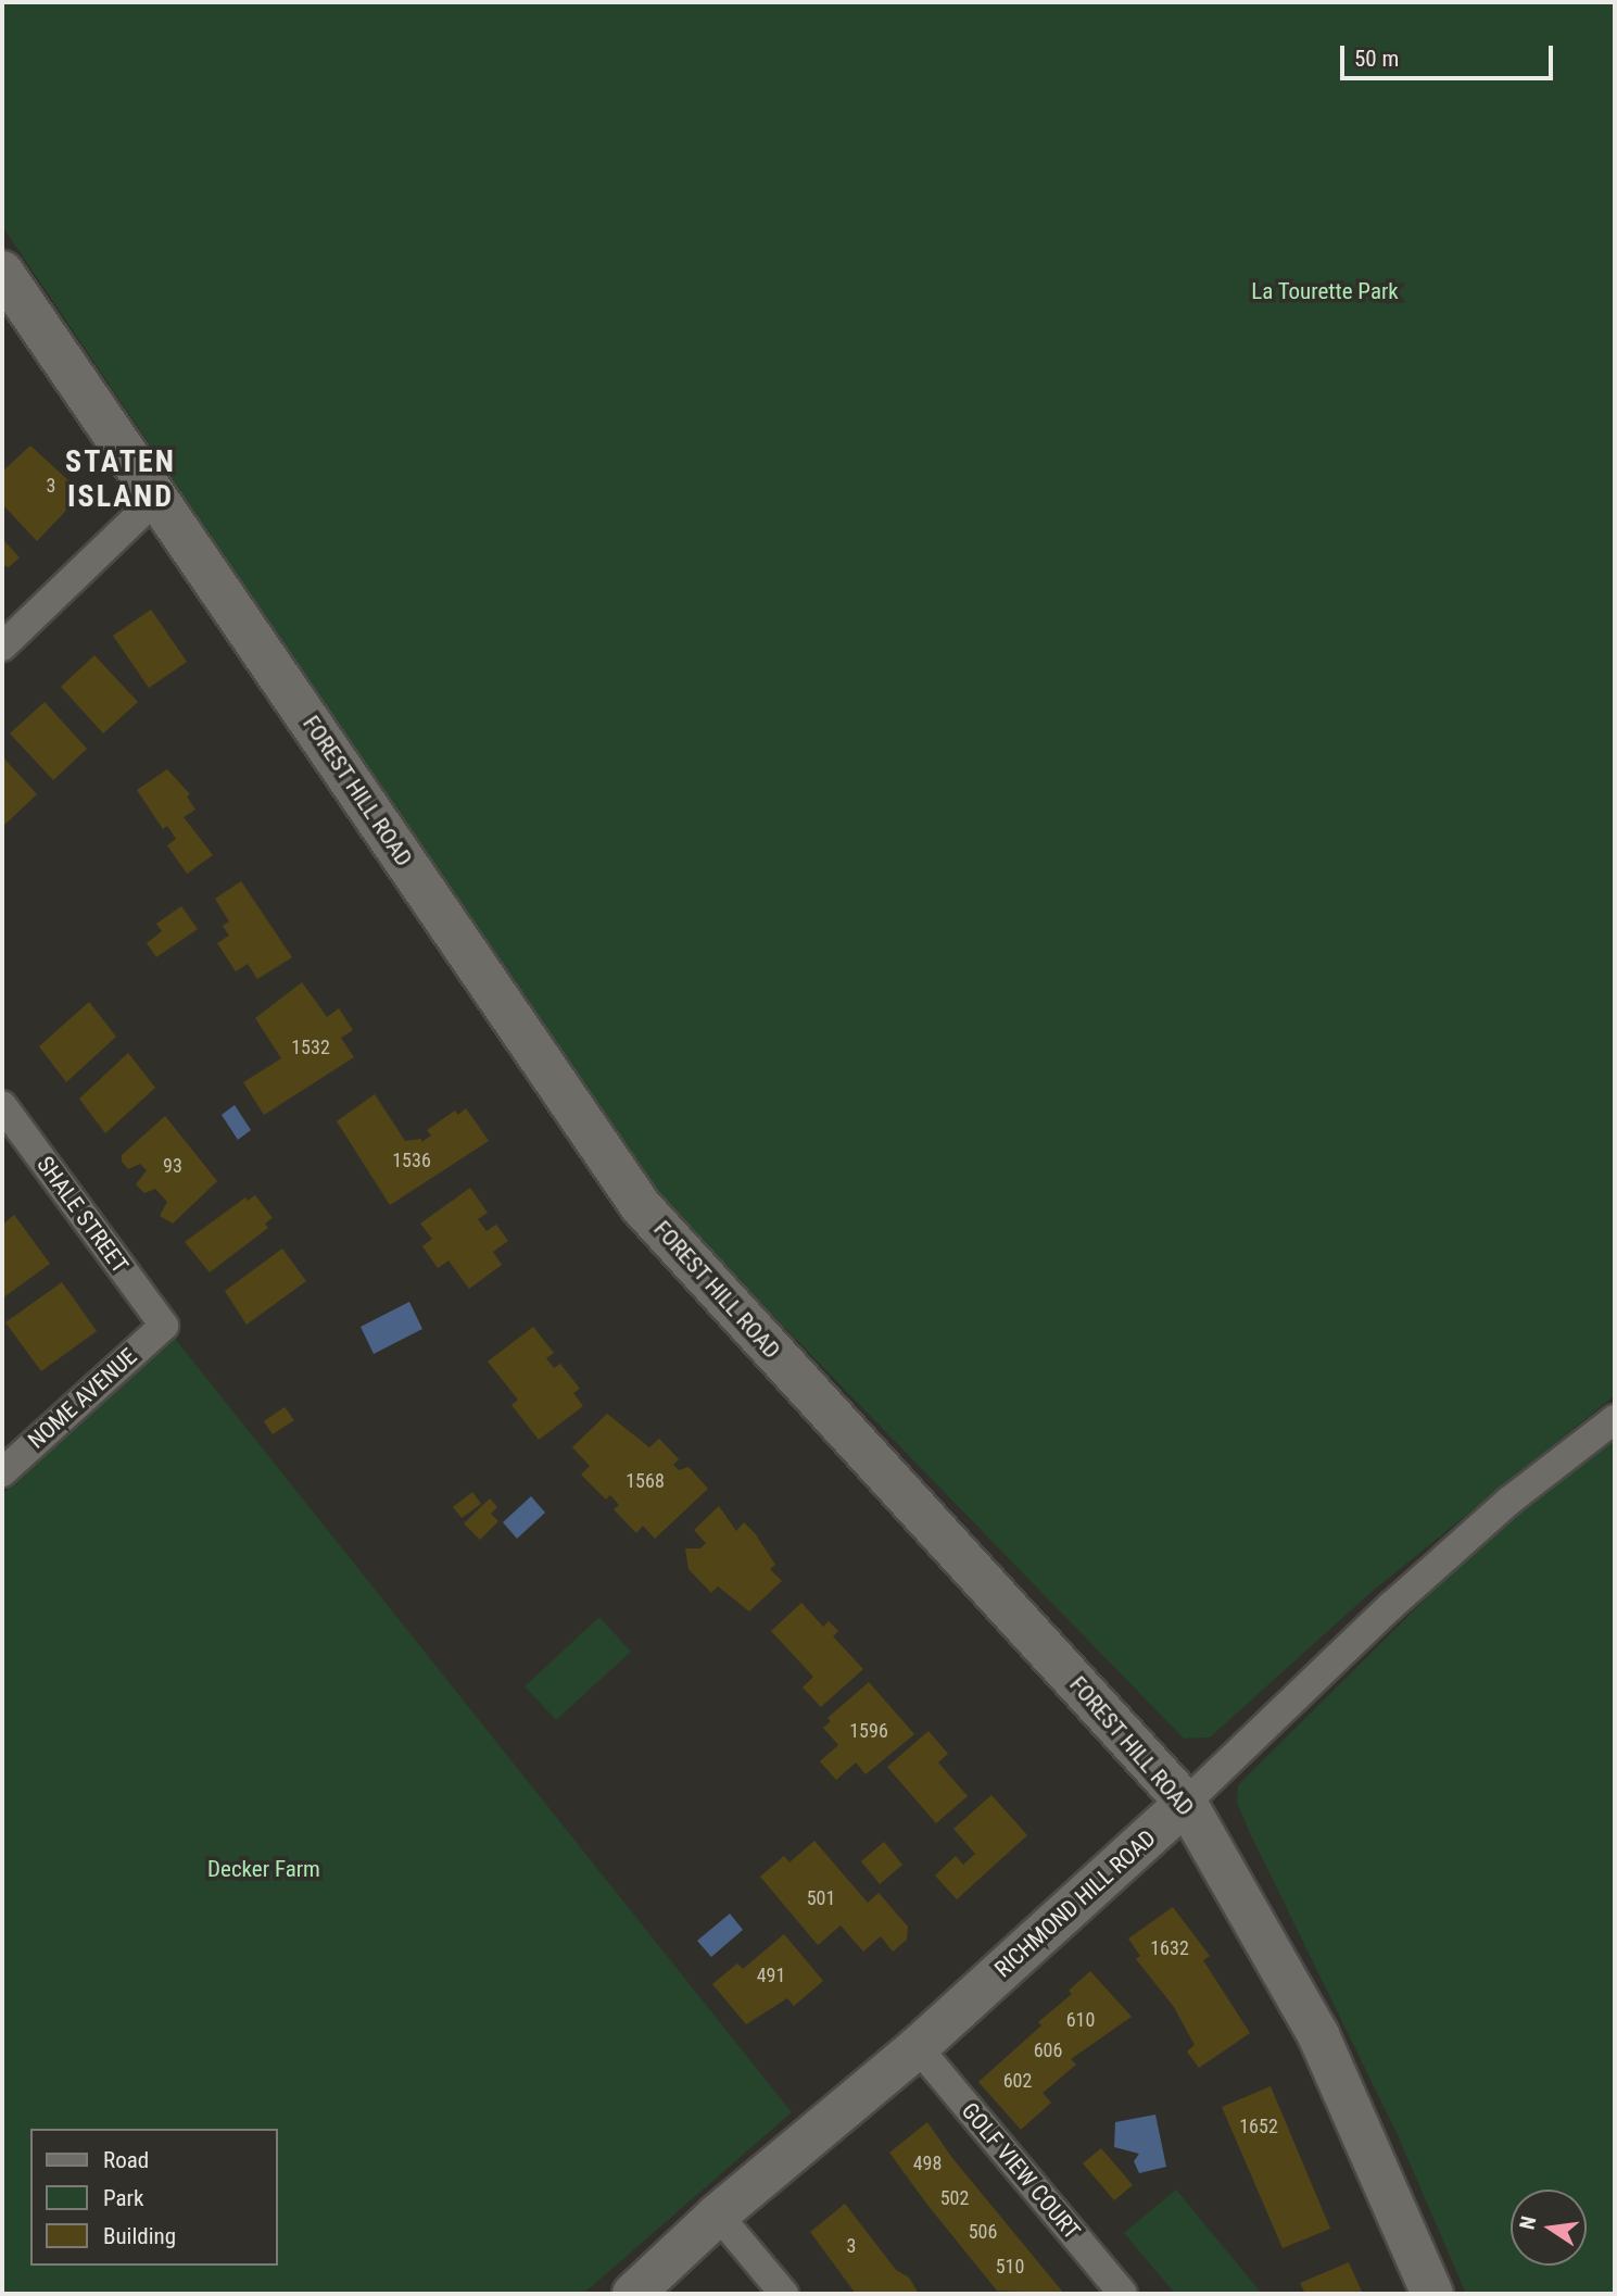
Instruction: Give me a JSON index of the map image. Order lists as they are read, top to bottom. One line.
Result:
{"streets":{"street":["FOREST HILL ROAD","SHALE STREET","NOME AVENUE","RICHMOND HILL ROAD","GOLF VIEW COURT"]},"crossings":[["FOREST HILL ROAD","RICHMOND HILL ROAD"],["SHALE STREET","NOME AVENUE"],["RICHMOND HILL ROAD","GOLF VIEW COURT"]],"districts":["STATEN ISLAND"],"parks":["La Tourette Park","Decker Farm"],"house_numbers":["3","1532","1536","93","1568","1596","501","1632","491","610","606","602","1652","498","502","506","3","510"],"legend":["Road","Park","Building"],"scale_bar":"50 m","north":"left"}
